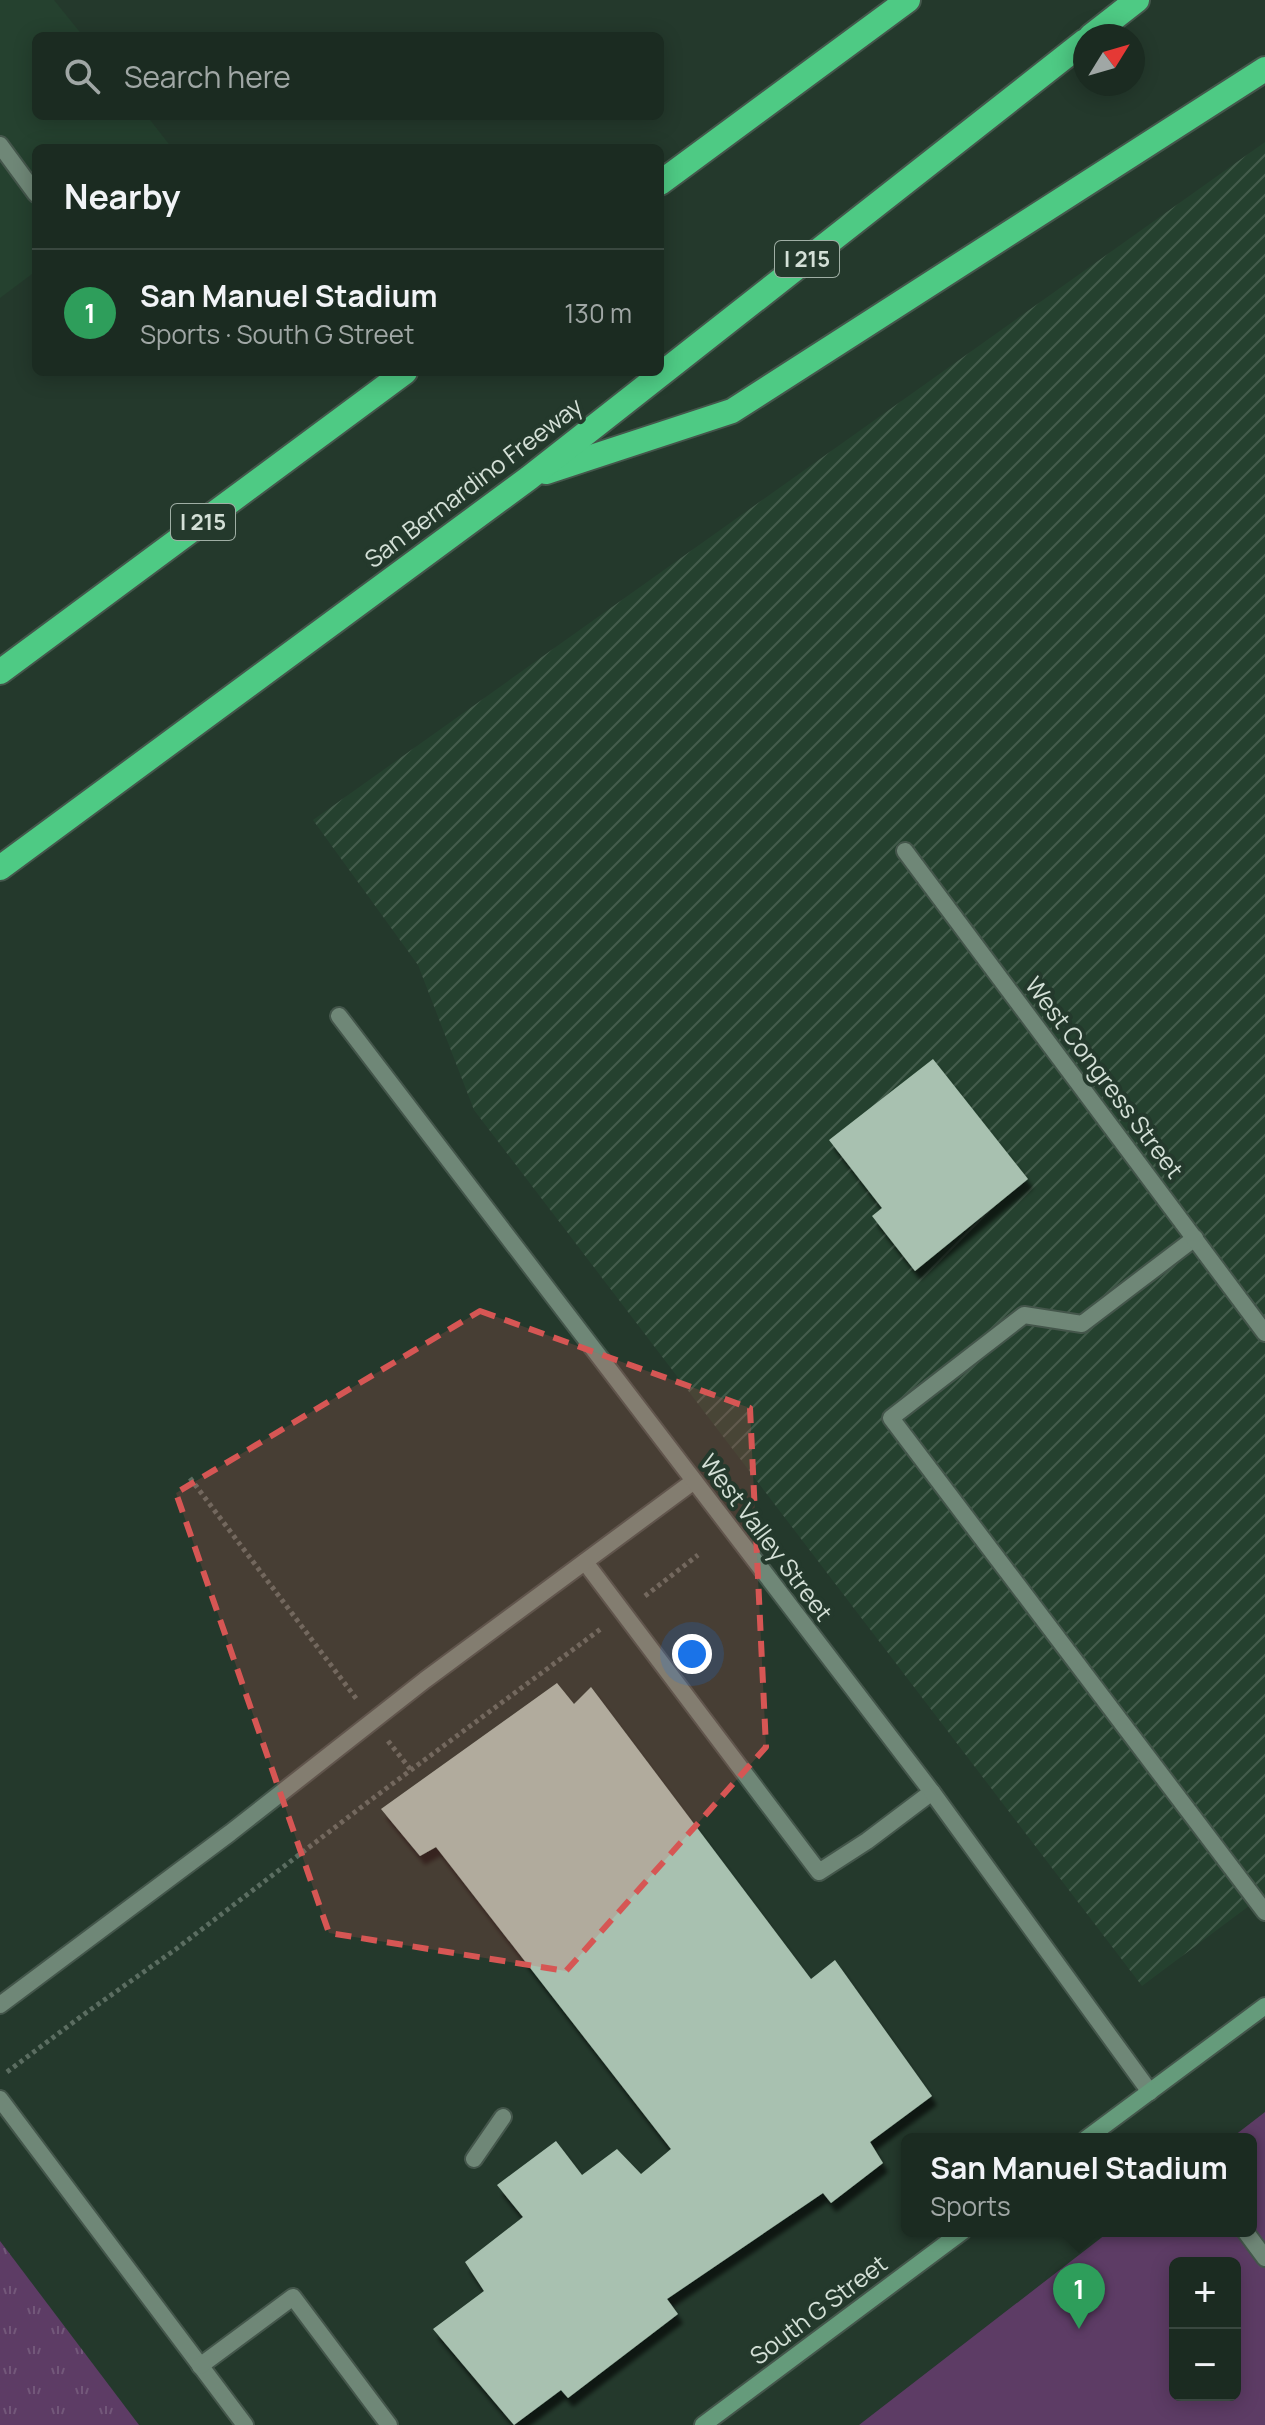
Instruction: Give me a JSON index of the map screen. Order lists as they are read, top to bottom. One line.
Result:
{"streets":{"highway":["I 215","San Bernardino Freeway"],"main road":["South G Street"],"street":["West Congress Street","West Valley Street"]},"north":"top right","page":{"search":"Search here","heading":"Nearby","list":[{"mark":"1","name":"San Manuel Stadium","note":"Sports · South G Street","value":"130 m"}],"popup":["San Manuel Stadium","Sports"],"map_buttons":["+","−"],"pins":"1"}}
